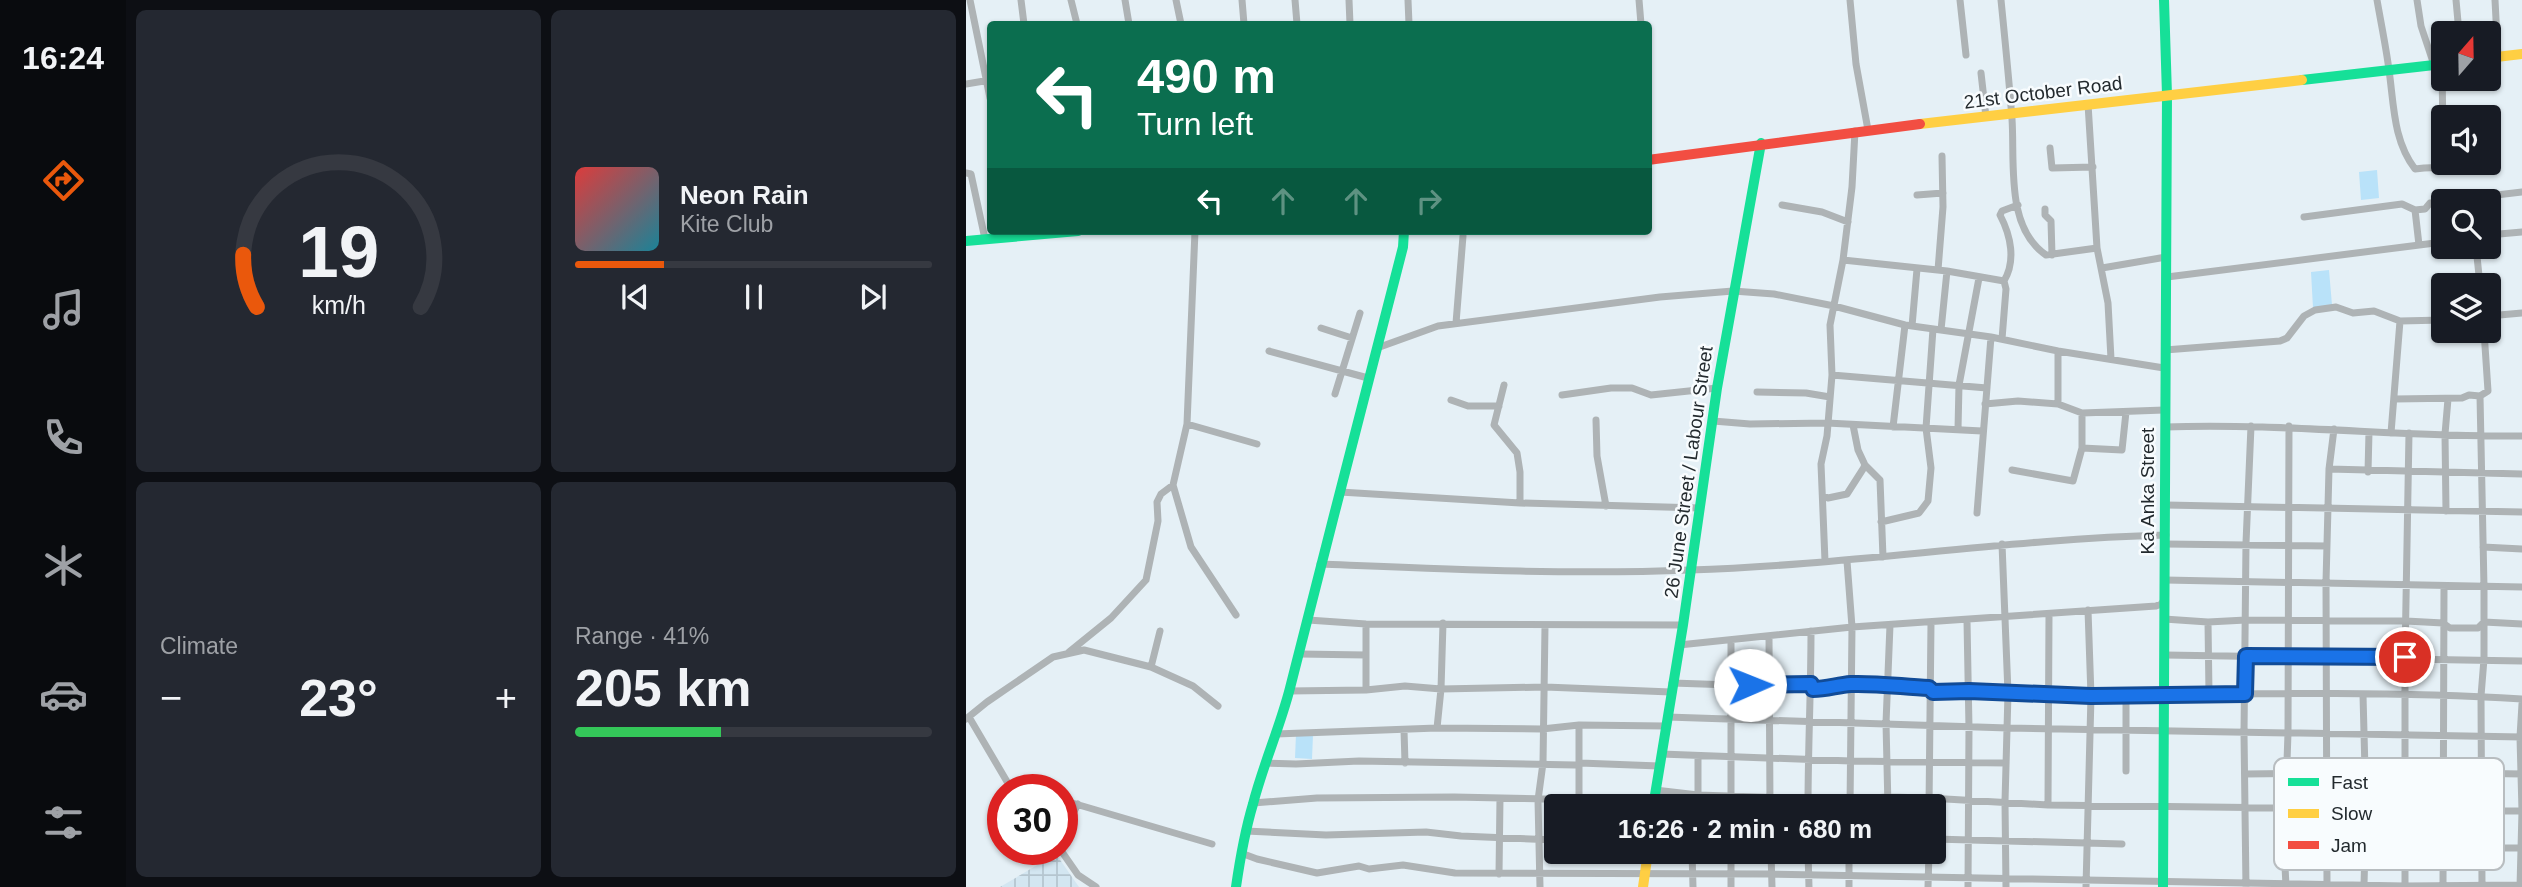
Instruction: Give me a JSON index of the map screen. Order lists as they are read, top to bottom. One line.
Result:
{"streets":{"street":["21st October Road","26 June Street / Labour Street","Ka Anka Street"]},"crossings":[["21st October Road","26 June Street / Labour Street"],["21st October Road","Ka Anka Street"]],"legend":["Fast","Slow","Jam"],"north":"top","page":{"tabs":"16:24","turn":["490 m","Turn left"],"song":["Neon Rain","Kite Club"],"tile":["Climate",["Range · 41%","205 km"]],"heat":["−","23°","+"],"limit":"30","trip":"16:26 · 2 min · 680 m","gauge":["19","km/h"]}}
